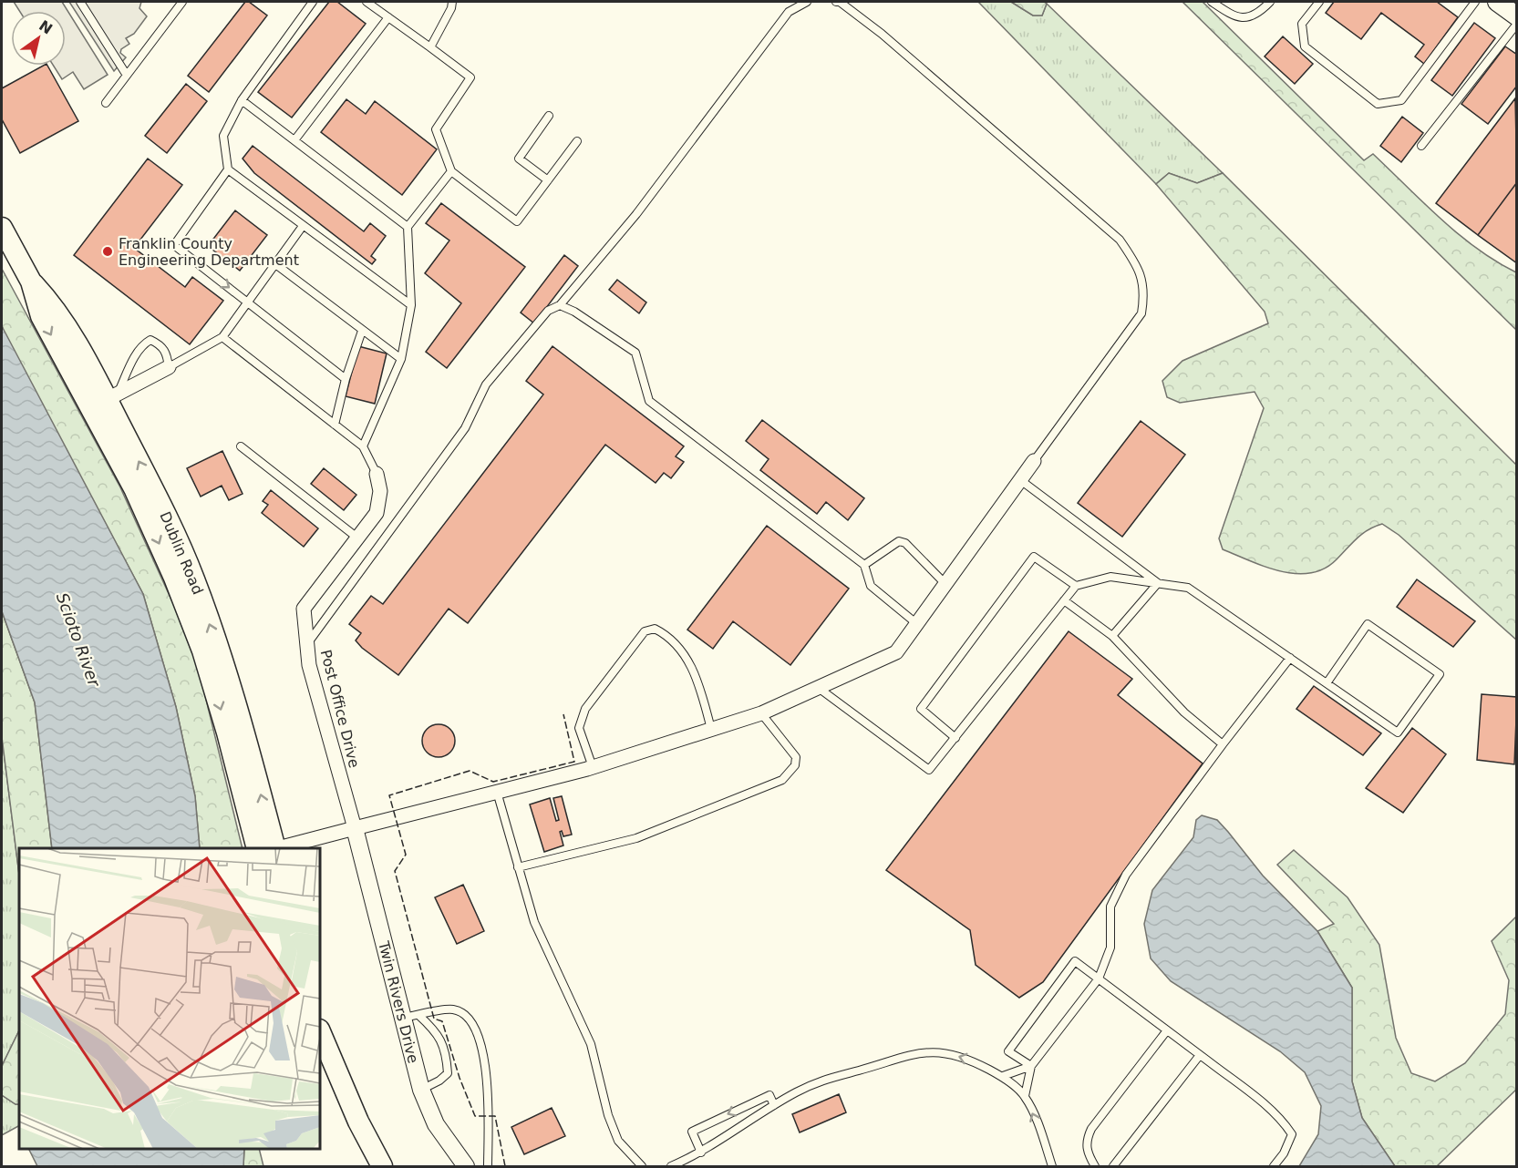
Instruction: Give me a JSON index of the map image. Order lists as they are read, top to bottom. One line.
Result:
{"streets":{"main road":["Dublin Road"],"street":["Post Office Drive","Twin Rivers Drive"]},"crossings":[["Post Office Drive","Twin Rivers Drive"]],"water":["Scioto River"],"places":["Franklin County Engineering Department"],"north":"top right"}
